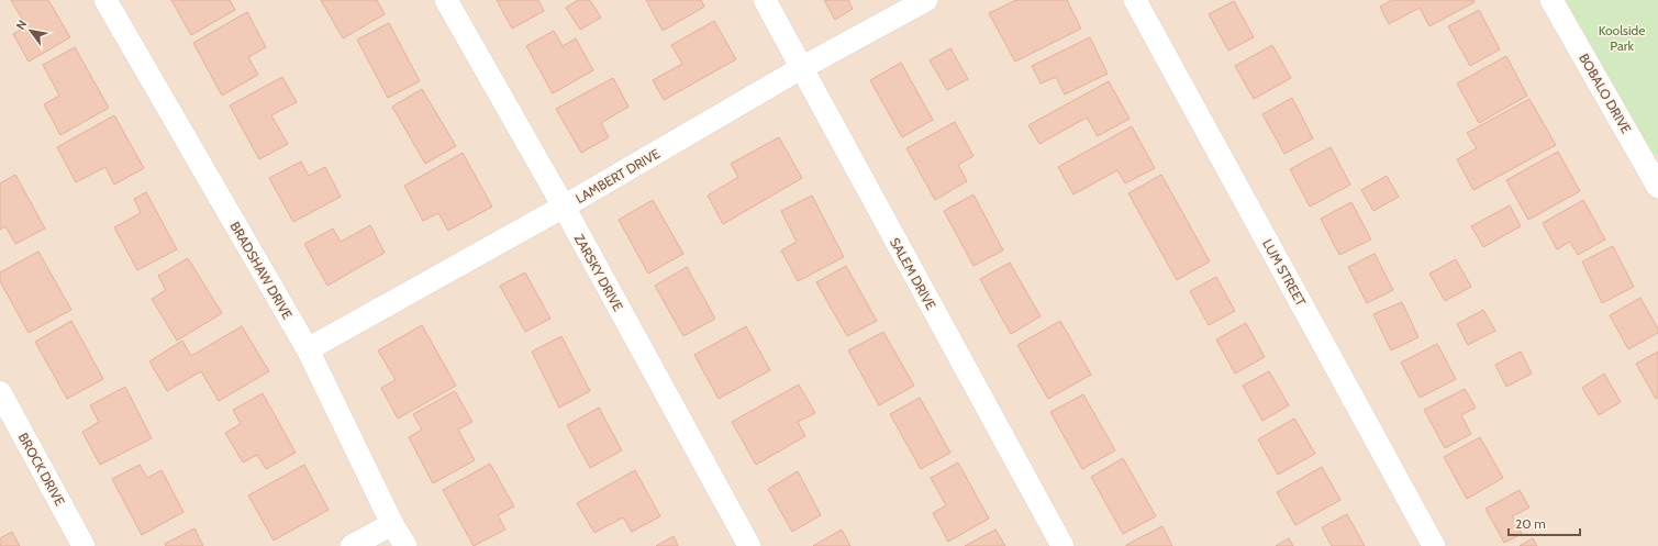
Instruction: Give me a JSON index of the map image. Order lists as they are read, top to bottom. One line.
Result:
{"streets":{"street":["BOBALO DRIVE","LAMBERT DRIVE","BRADSHAW DRIVE","ZARSKY DRIVE","LUM STREET","SALEM DRIVE","BROCK DRIVE"]},"crossings":[["LAMBERT DRIVE","BRADSHAW DRIVE"],["LAMBERT DRIVE","ZARSKY DRIVE"],["LAMBERT DRIVE","SALEM DRIVE"]],"parks":["Koolside Park"],"scale_bar":"20 m","north":"top left"}
